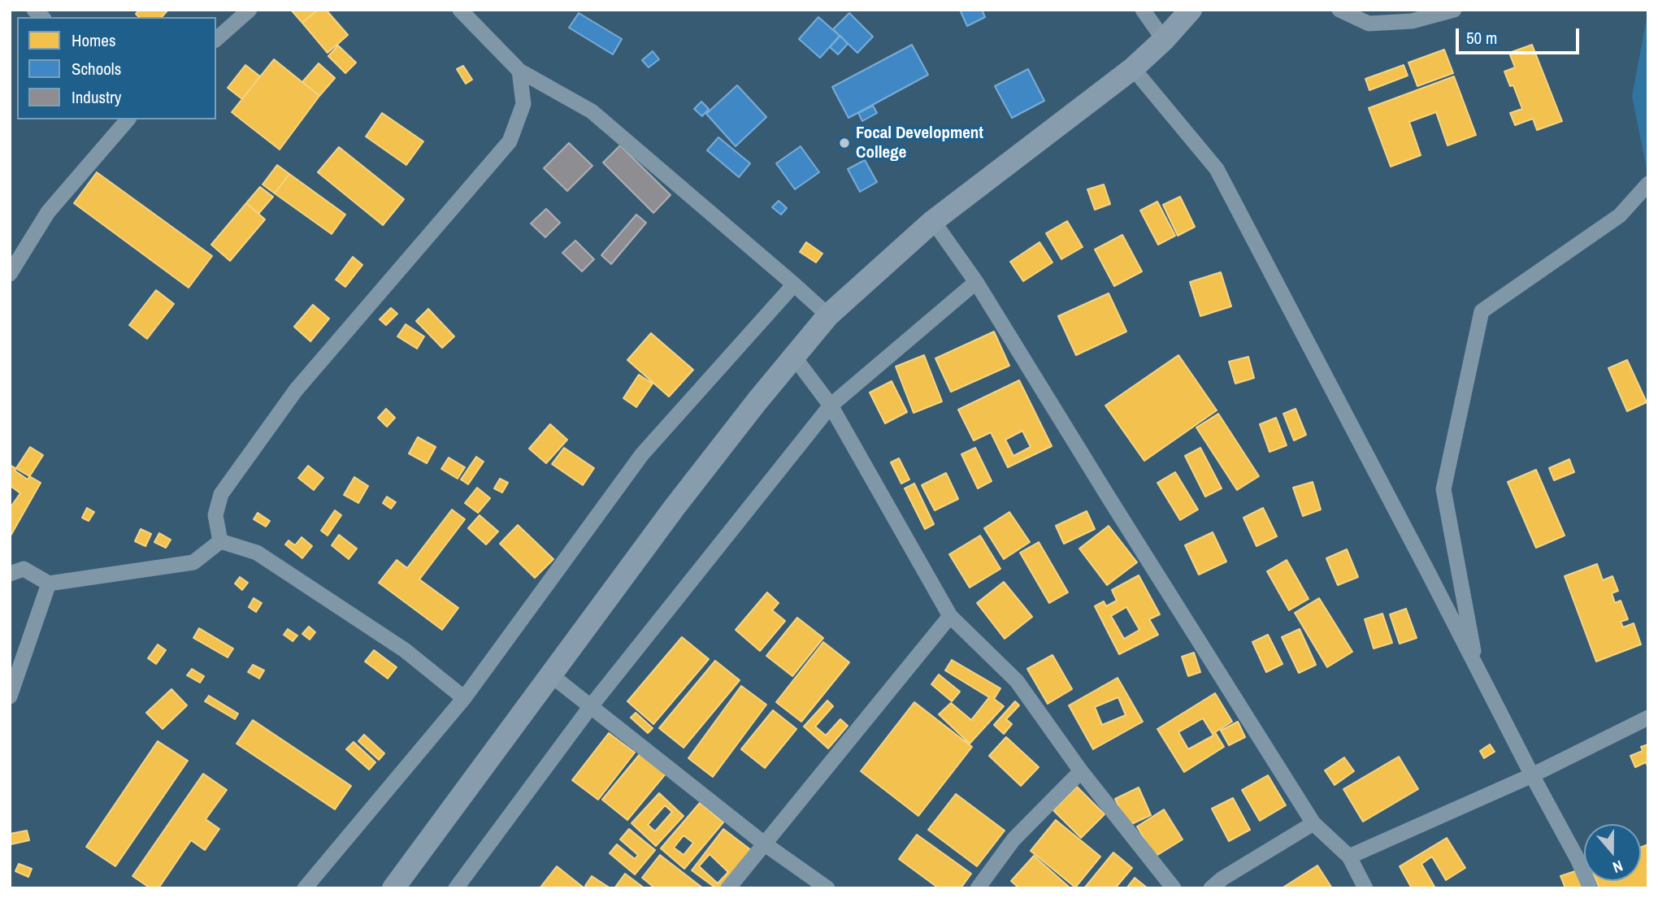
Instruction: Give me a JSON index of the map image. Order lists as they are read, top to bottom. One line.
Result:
{"places":["Focal Development College"],"legend":["Homes","Schools","Industry"],"scale_bar":"50 m","north":"bottom"}
